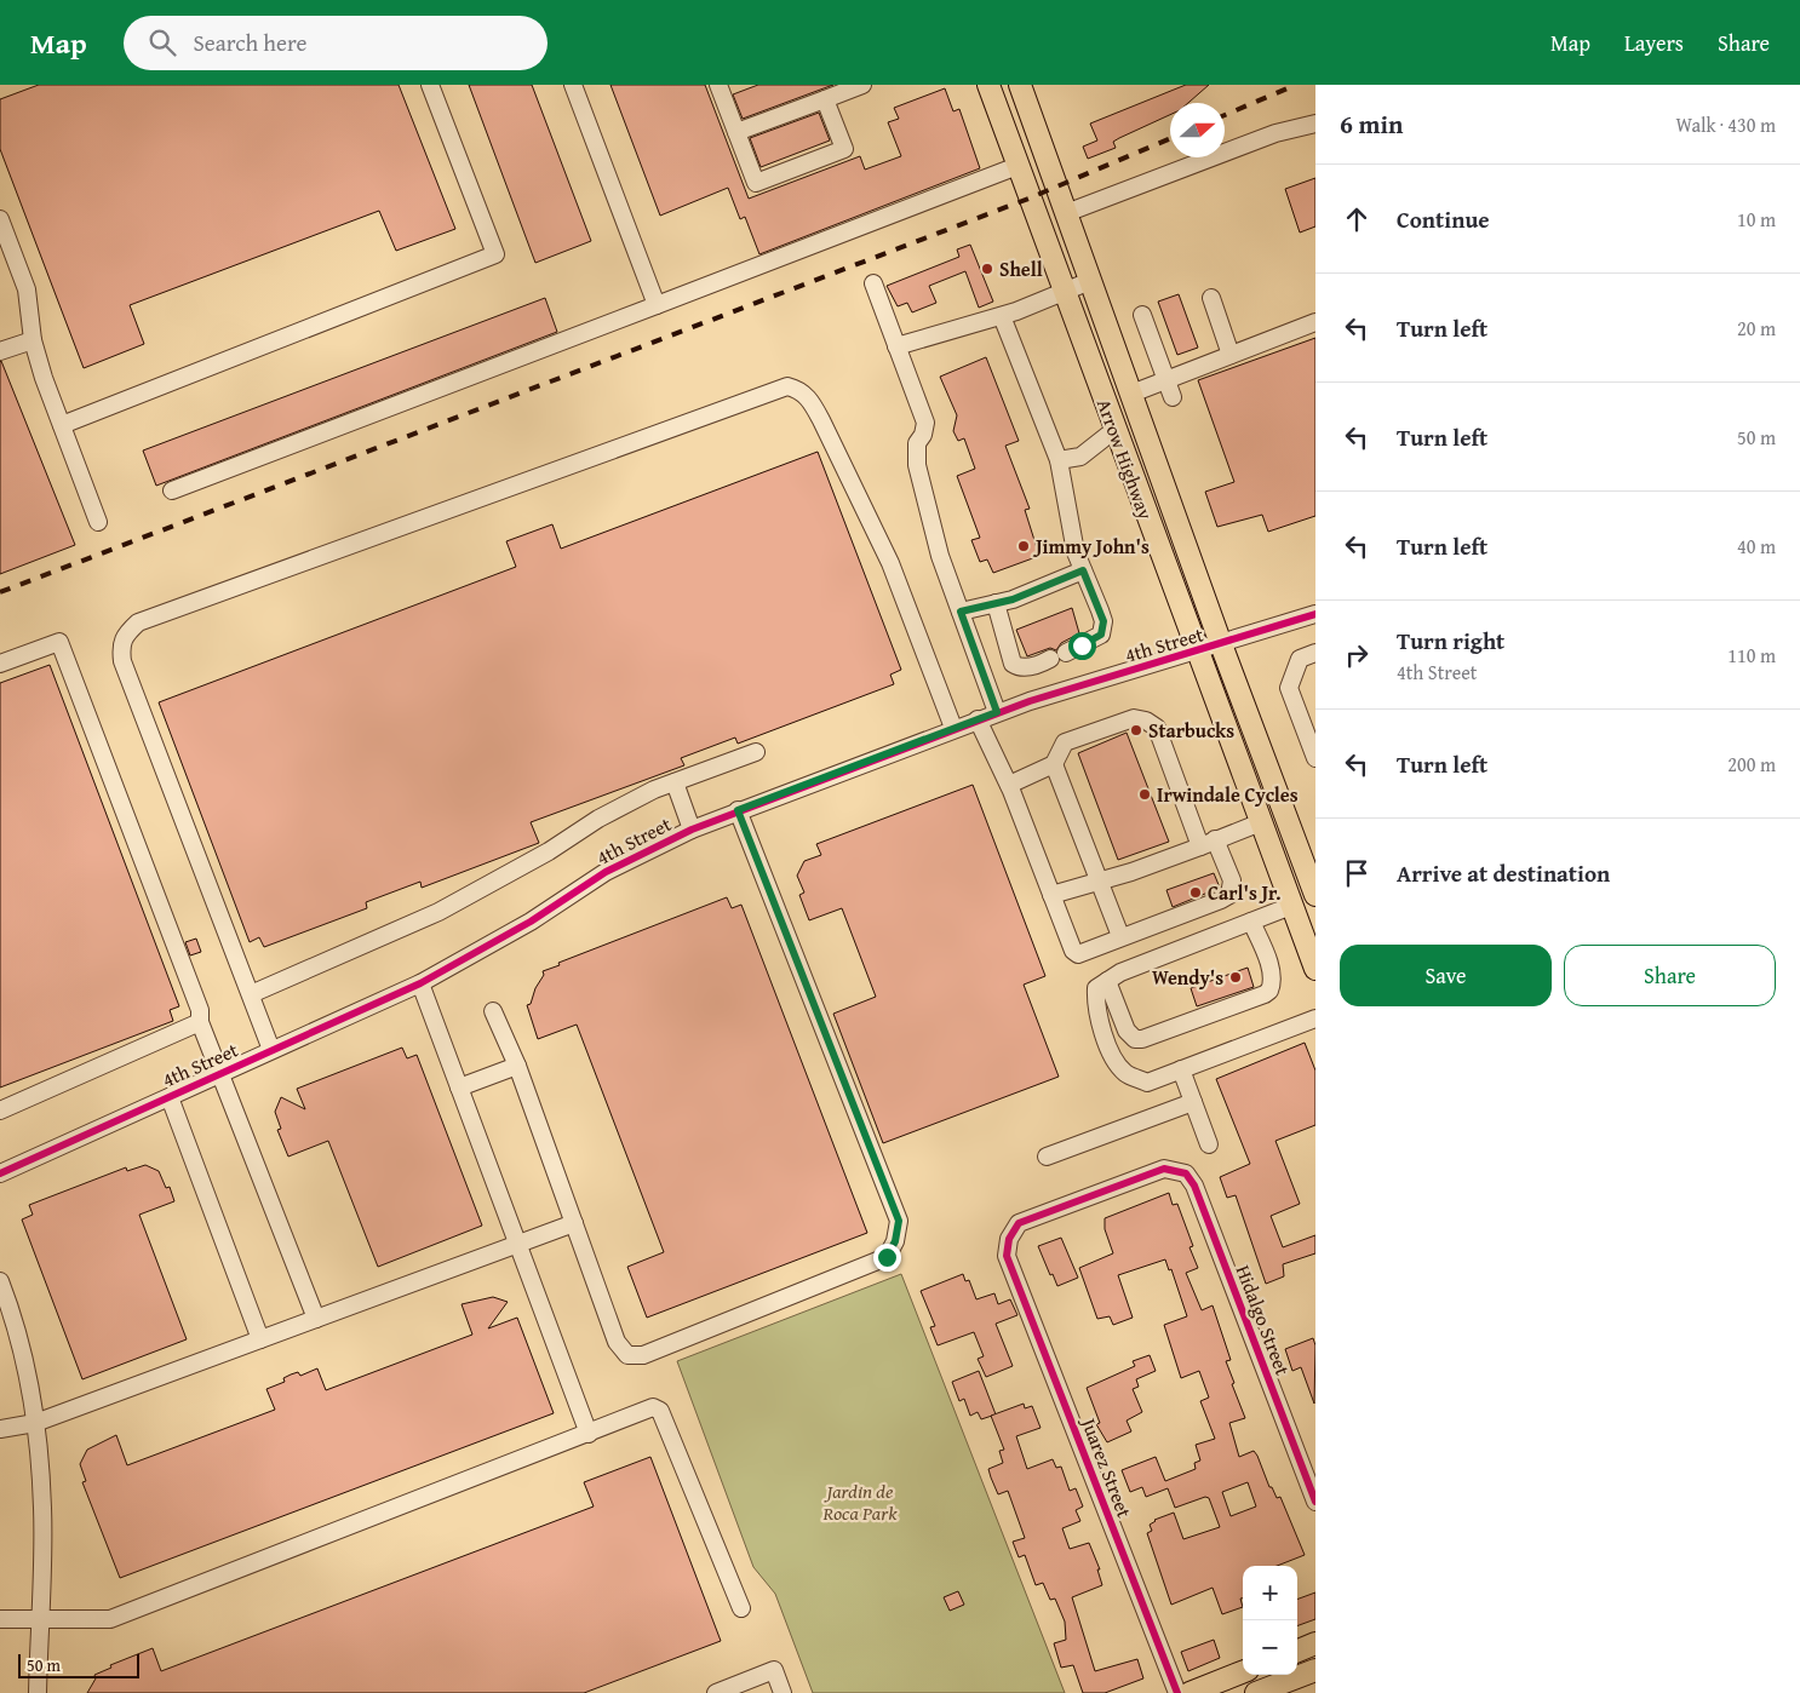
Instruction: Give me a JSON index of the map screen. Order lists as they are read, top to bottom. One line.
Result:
{"streets":{"main road":["Arrow Highway"],"street":["4th Street","Hidalgo Street","Juarez Street"]},"crossings":[["Arrow Highway","4th Street"],["Hidalgo Street","Juarez Street"]],"parks":["Jardin de Roca Park"],"places":["Shell","Jimmy John's","Starbucks","Irwindale Cycles","Carl's Jr.","Wendy's"],"scale_bar":"50 m","north":"right","page":{"header":"Map","search":"Search here","nav":["Map","Layers","Share"],"heading":["6 min","Walk · 430 m"],"list":[["Continue","10 m"],["Turn left","20 m"],["Turn left","50 m"],["Turn left","40 m"],["Turn right","4th Street","110 m"],["Turn left","200 m"],"Arrive at destination"],"buttons":["Save","Share"],"map_buttons":["+","−"],"scale":"50 m"}}
